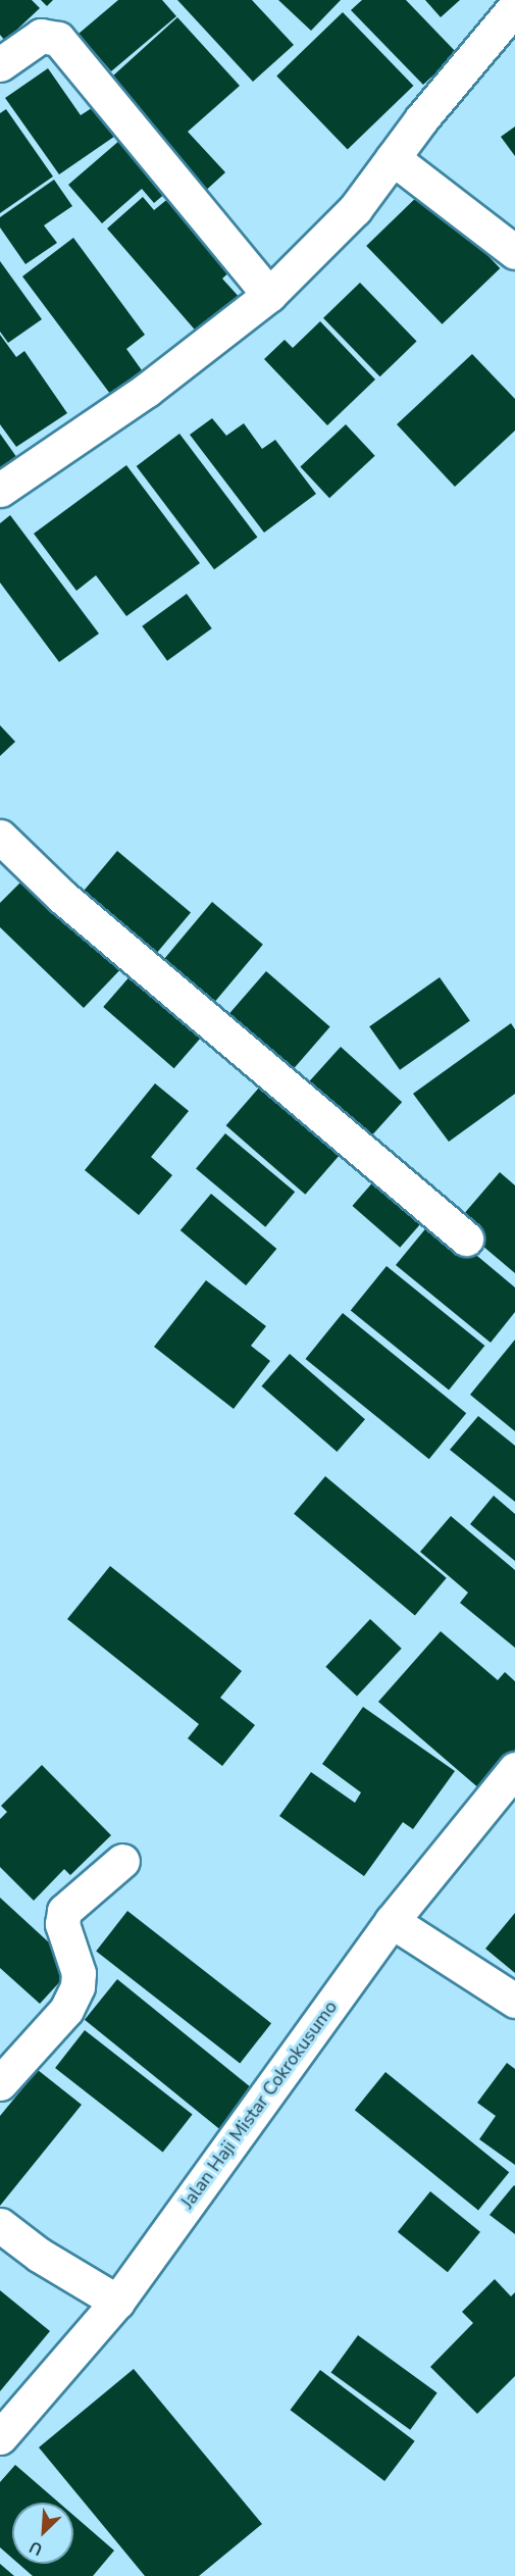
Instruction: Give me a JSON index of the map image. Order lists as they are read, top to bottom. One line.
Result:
{"streets":{"street":["Jalan Haji Mistar Cokrokusumo"]},"north":"bottom left"}
